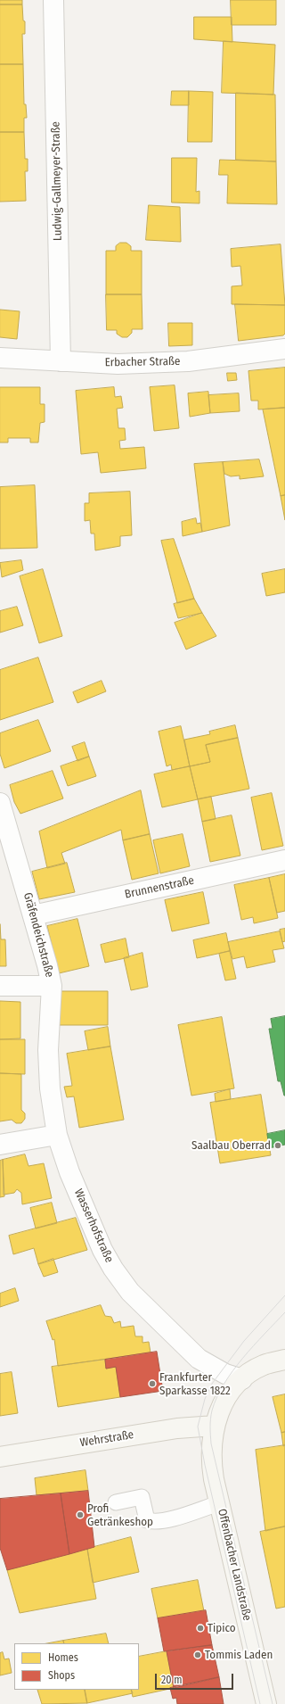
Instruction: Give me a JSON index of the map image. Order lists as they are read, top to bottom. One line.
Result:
{"streets":{"main road":["Wehrstraße","Offenbacher Landstraße"],"street":["Ludwig-Gallmeyer-Straße","Erbacher Straße","Brunnenstraße","Gräfendeichstraße","Wasserhofstraße"]},"crossings":[["Ludwig-Gallmeyer-Straße","Erbacher Straße"],["Brunnenstraße","Gräfendeichstraße"],["Gräfendeichstraße","Wasserhofstraße"],["Wasserhofstraße","Offenbacher Landstraße"],["Wehrstraße","Offenbacher Landstraße"]],"places":["Saalbau Oberrad","Frankfurter Sparkasse 1822","Profi Getränkeshop","Tipico","Tommis Laden"],"legend":["Homes","Shops"],"scale_bar":"20 m"}
